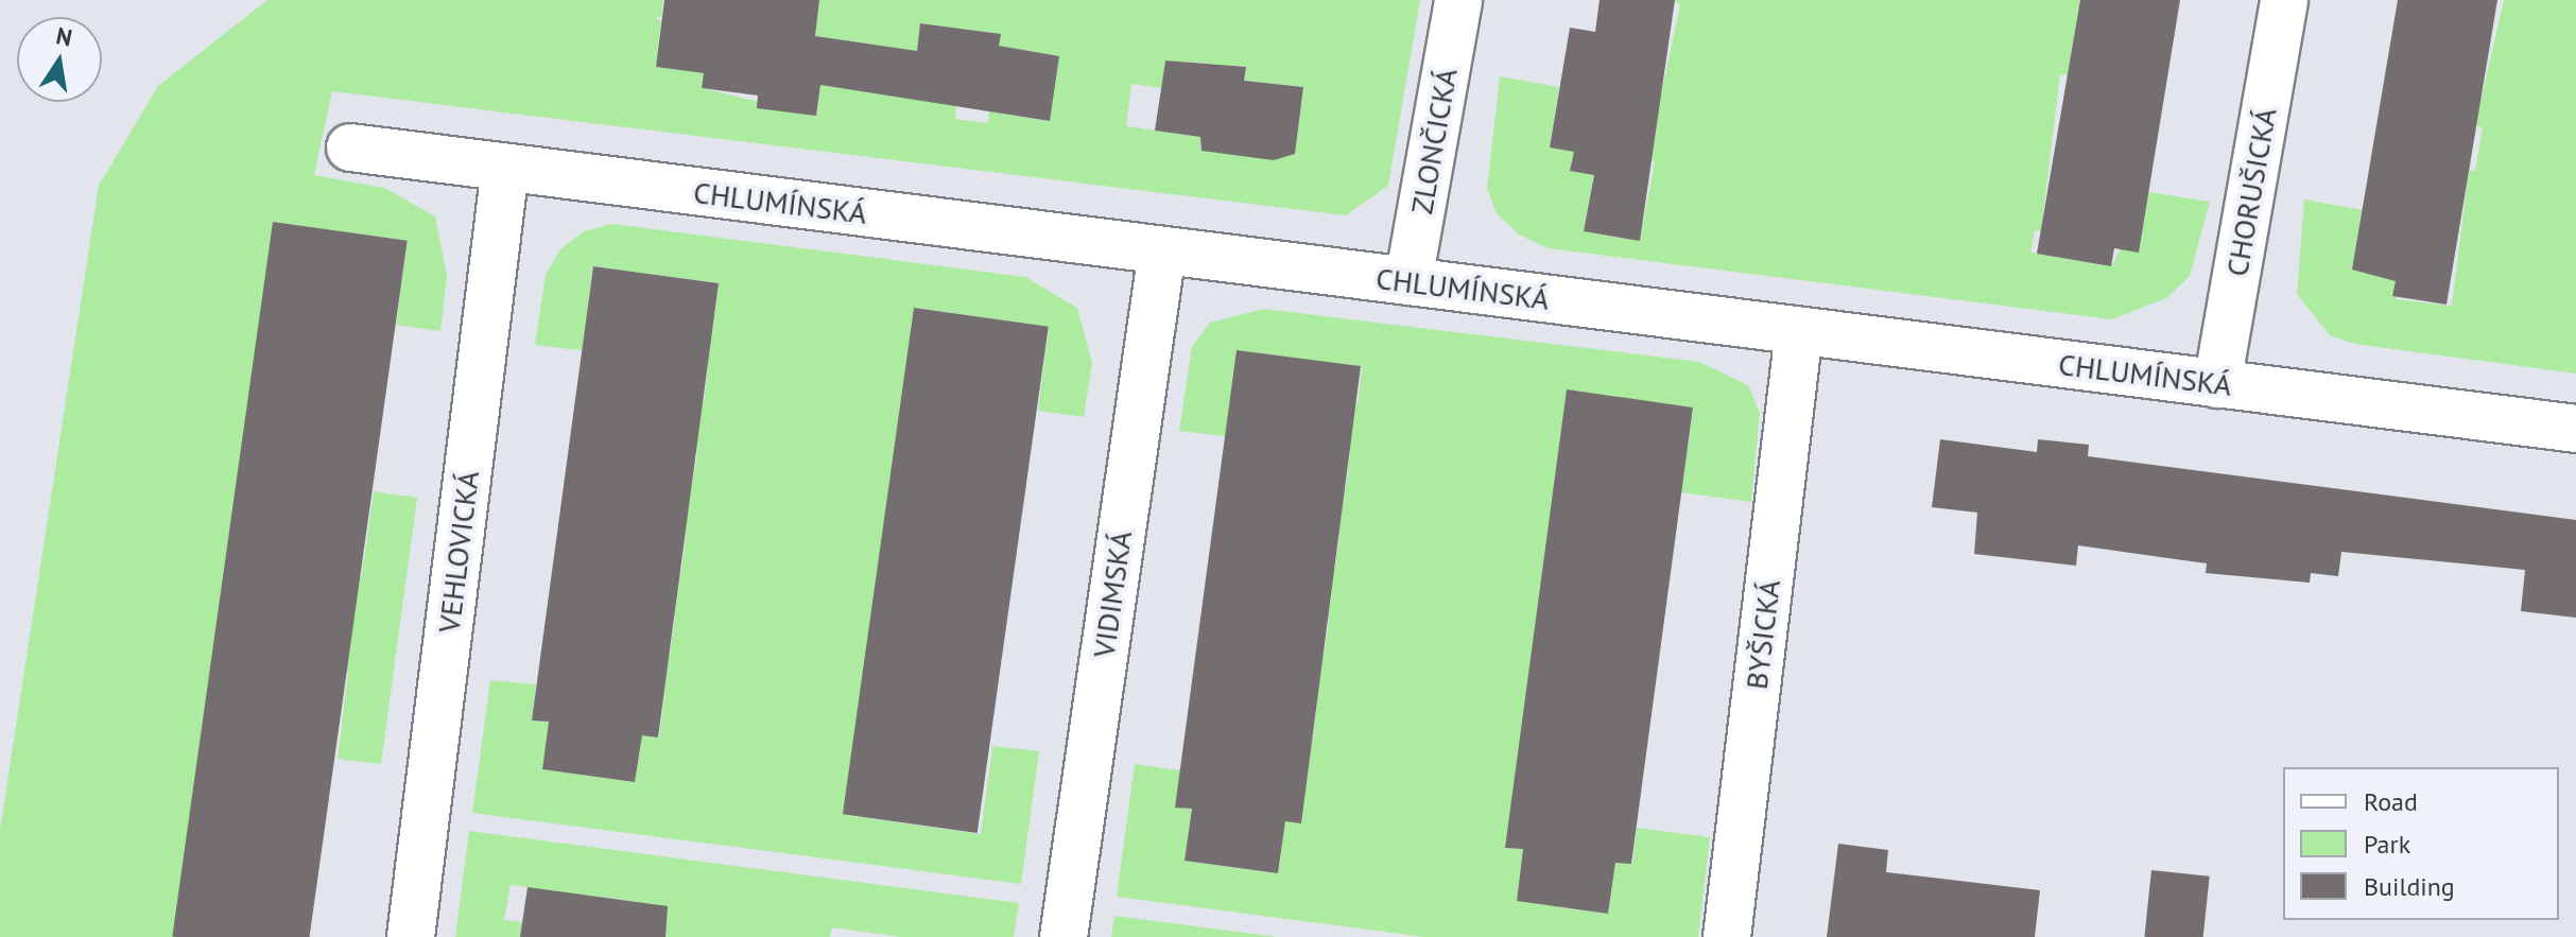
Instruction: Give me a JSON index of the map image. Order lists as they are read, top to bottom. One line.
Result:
{"streets":{"street":["ZLONČICKÁ","CHORUŠICKÁ","CHLUMÍNSKÁ","VEHLOVICKÁ","VIDIMSKÁ","BYŠICKÁ"]},"crossings":[["ZLONČICKÁ","CHLUMÍNSKÁ"],["CHORUŠICKÁ","CHLUMÍNSKÁ"],["CHLUMÍNSKÁ","VEHLOVICKÁ"],["CHLUMÍNSKÁ","VIDIMSKÁ"],["CHLUMÍNSKÁ","BYŠICKÁ"]],"legend":["Road","Park","Building"],"north":"top"}
